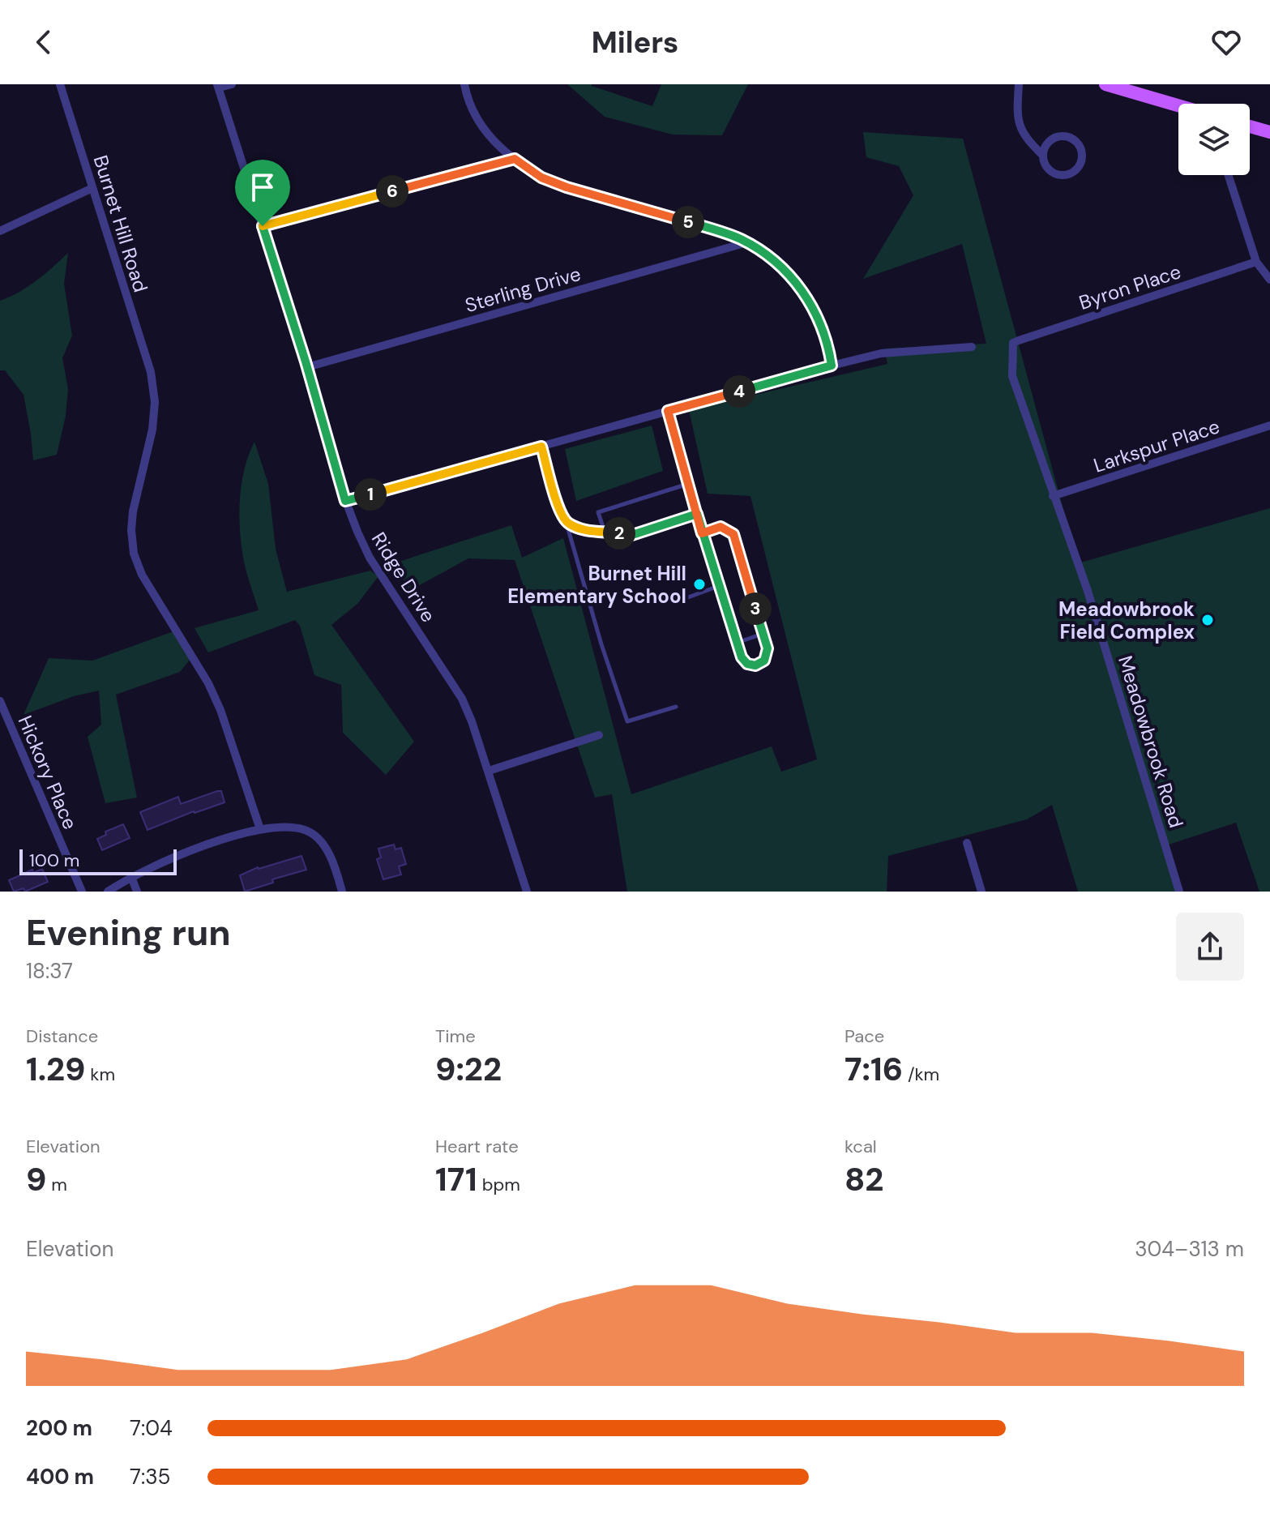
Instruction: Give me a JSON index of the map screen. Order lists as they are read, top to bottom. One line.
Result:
{"streets":{"street":["Burnet Hill Road","Byron Place","Sterling Drive","Larkspur Place","Ridge Drive","Meadowbrook Road","Hickory Place"]},"crossings":[["Byron Place","Meadowbrook Road"],["Sterling Drive","Ridge Drive"],["Larkspur Place","Meadowbrook Road"]],"places":["Burnet Hill Elementary School","Meadowbrook Field Complex"],"scale_bar":"100 m","page":{"header":"Milers","pins":["6","5","4","1","2","3"],"scale":"100 m","heading":["Evening run","18:37"],"stats":[["Distance","1.29 km"],["Time","9:22"],["Pace","7:16 /km"],["Elevation","9 m"],["Heart rate","171 bpm"],["kcal","82"]],"chart":["Elevation","304–313 m"],"list":[{"name":"200 m","note":"7:04"},{"name":"400 m","note":"7:35"}]}}
